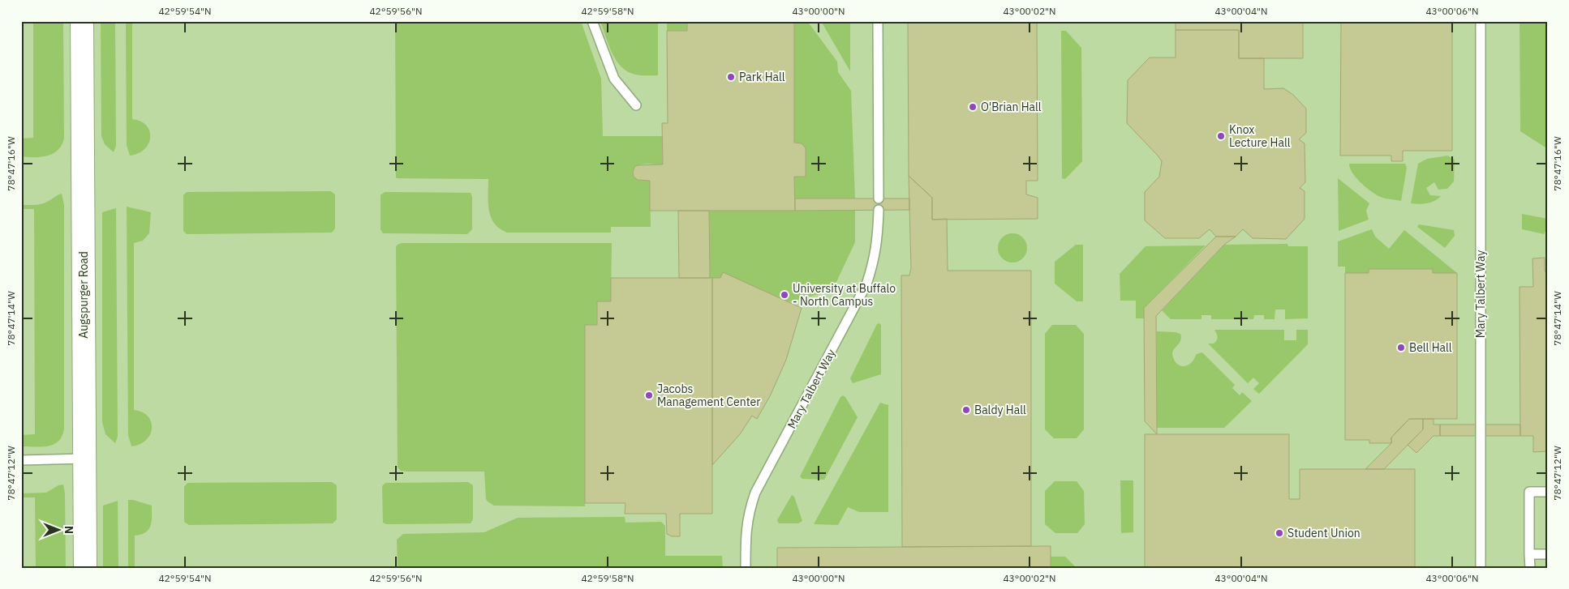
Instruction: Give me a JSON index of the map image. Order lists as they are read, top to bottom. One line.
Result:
{"streets":{"street":["Augspurger Road"],"lane":["Mary Talbert Way"]},"places":["Park Hall","O'Brian Hall","Knox Lecture Hall","University at Buffalo - North Campus","Bell Hall","Jacobs Management Center","Baldy Hall","Student Union"],"north":"right","coordinates":["42°59'54\"N","42°59'56\"N","42°59'58\"N","43°00'00\"N","43°00'02\"N","43°00'04\"N","43°00'06\"N","78°47'16\"W","78°47'14\"W","78°47'12\"W"]}
